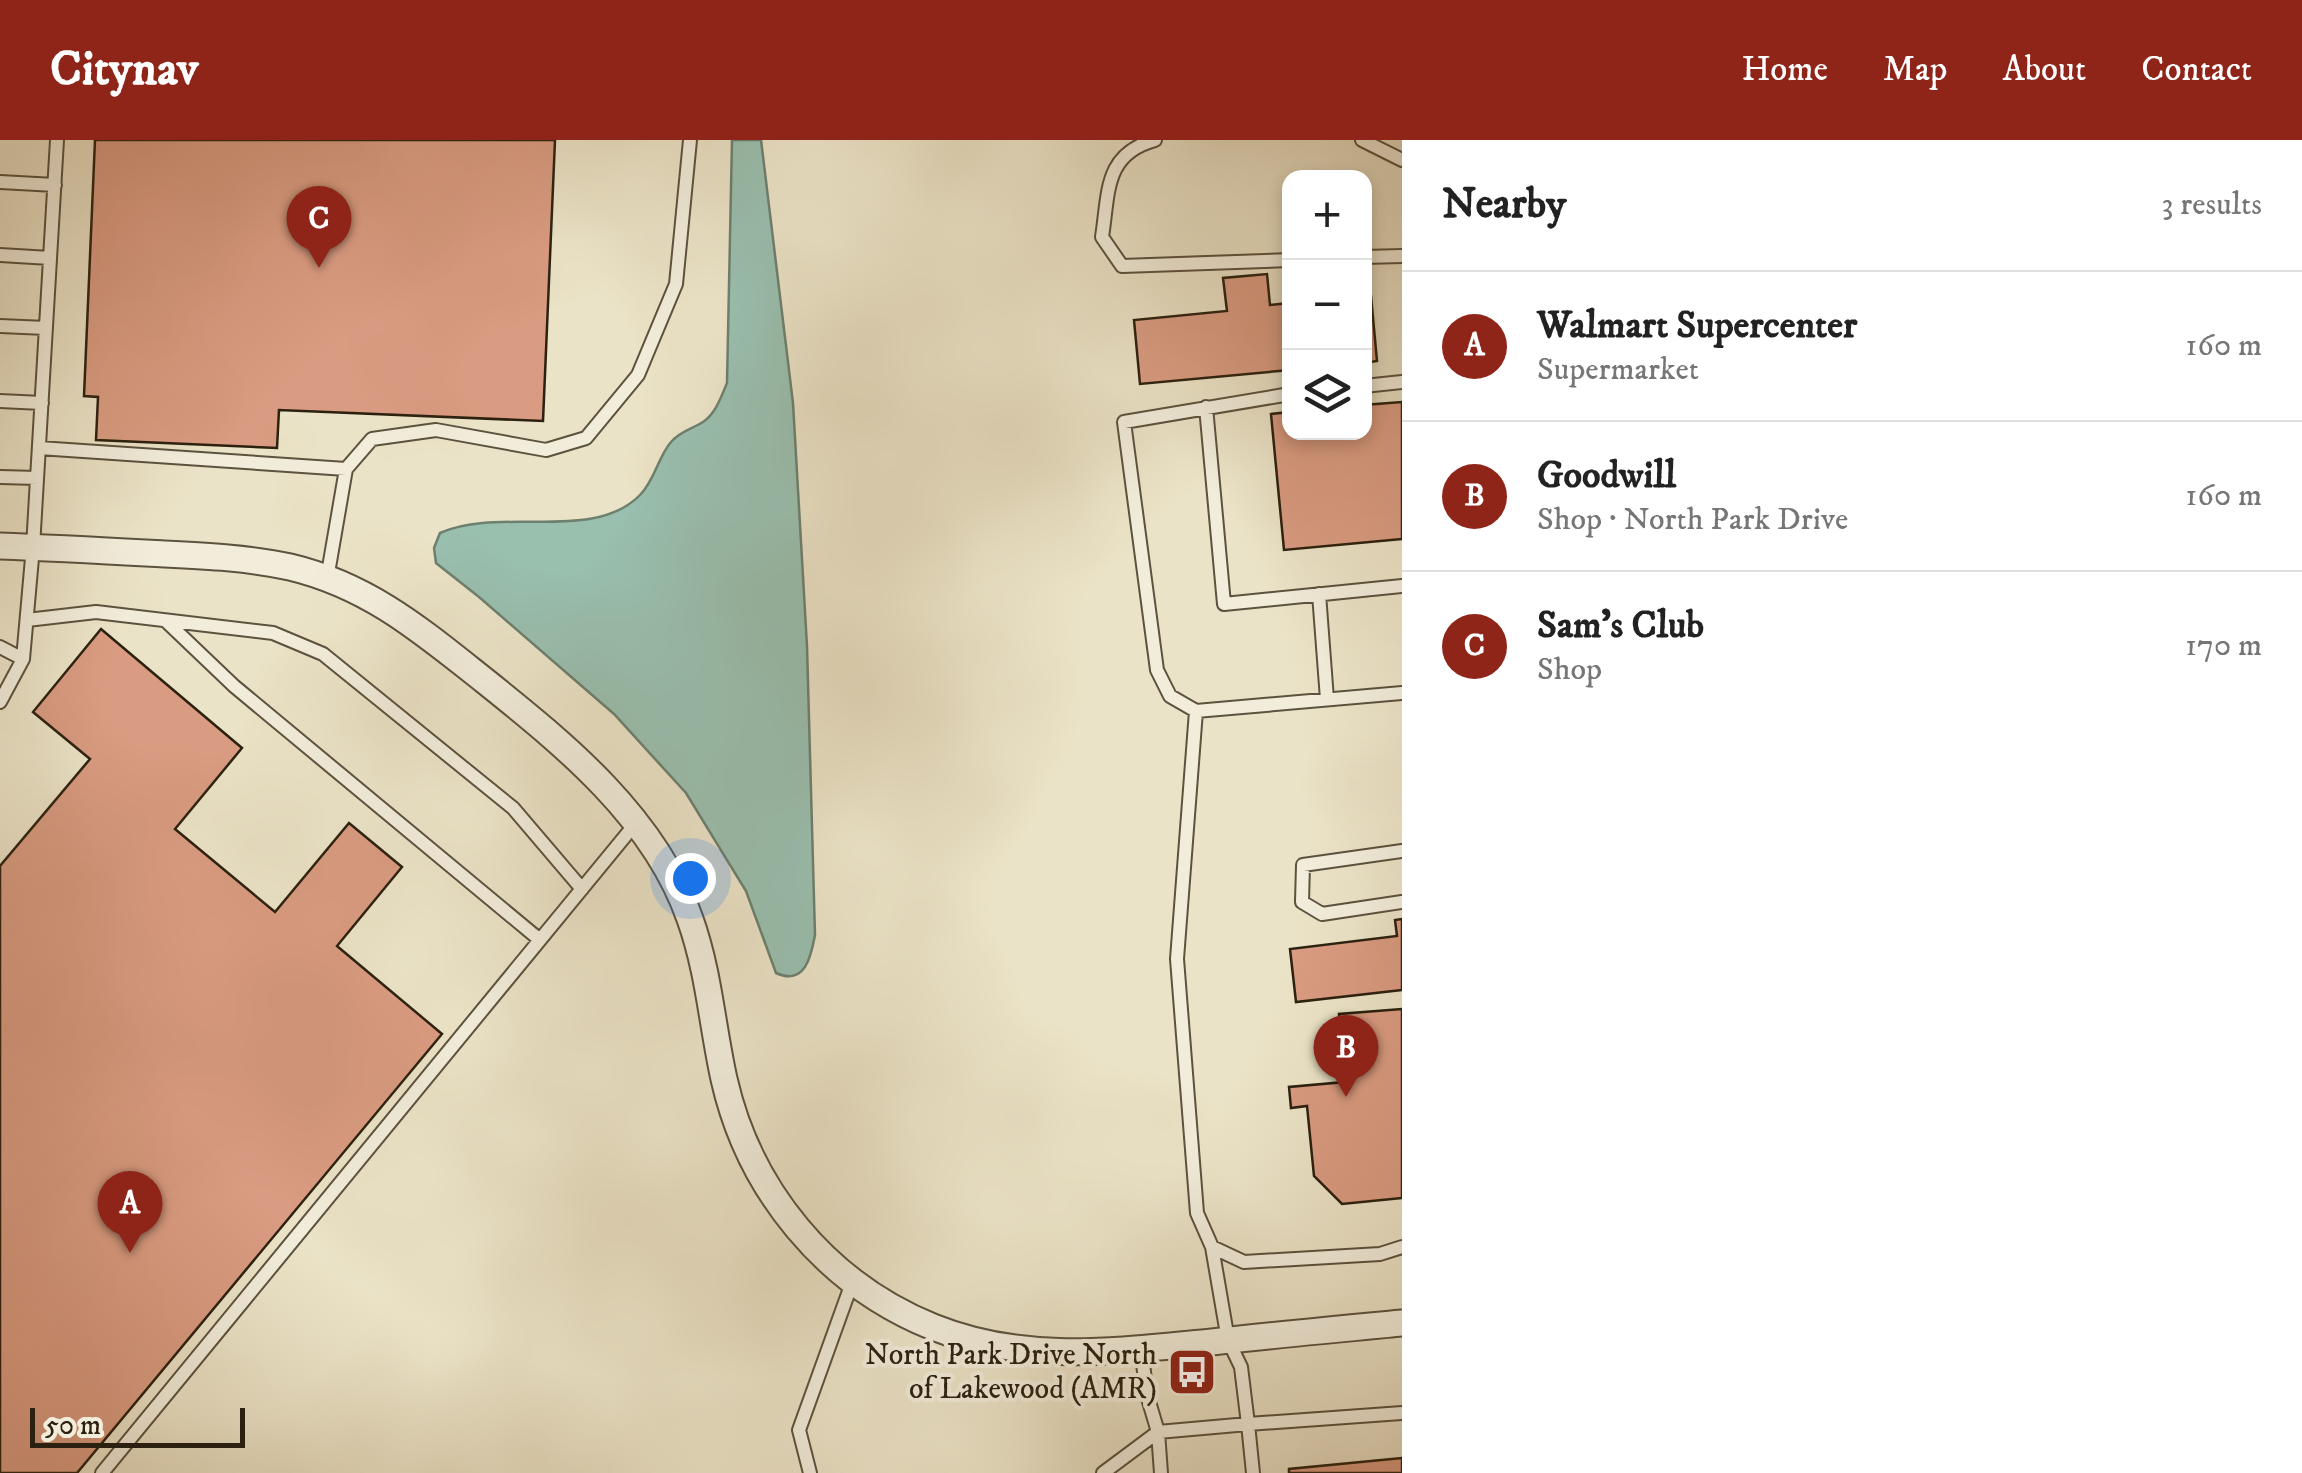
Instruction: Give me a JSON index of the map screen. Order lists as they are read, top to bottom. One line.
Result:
{"places":{"bus stop":["North Park Drive North of Lakewood (AMR)"]},"scale_bar":"50 m","page":{"header":"Citynav","nav":["Home","Map","About","Contact"],"heading":["Nearby","3 results"],"map_buttons":["+","−"],"pins":["C","B","A"],"list":[{"mark":"A","name":"Walmart Supercenter","note":"Supermarket","value":"160 m"},{"mark":"B","name":"Goodwill","note":"Shop · North Park Drive","value":"160 m"},{"mark":"C","name":"Sam's Club","note":"Shop","value":"170 m"}],"scale":"50 m"}}
